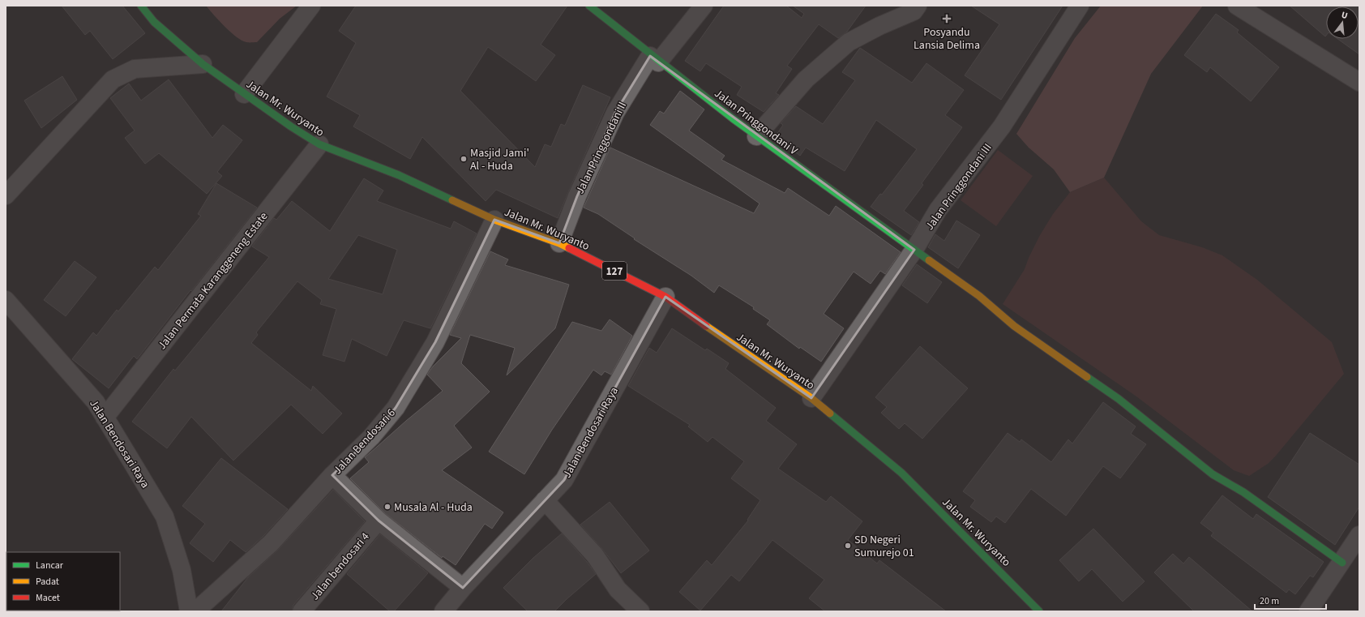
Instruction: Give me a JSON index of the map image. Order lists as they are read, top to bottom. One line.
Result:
{"streets":{"main road":["Jalan Mr. Wuryanto","Jalan Pringgondani V","127"],"street":["Jalan Pringgondani II","Jalan Pringgondani III","Jalan Permata Karanggeneng Estate","Jalan Bendosari Raya","Jalan Bendosari 6","Jalan bendosari 4"]},"crossings":[["Jalan Mr. Wuryanto","Jalan Pringgondani II"],["Jalan Mr. Wuryanto","Jalan Pringgondani III"],["Jalan Mr. Wuryanto","Jalan Permata Karanggeneng Estate"],["Jalan Mr. Wuryanto","Jalan Bendosari Raya"],["Jalan Mr. Wuryanto","Jalan Bendosari 6"],["Jalan Pringgondani V","Jalan Pringgondani II"],["Jalan Pringgondani V","Jalan Pringgondani III"],["Jalan Permata Karanggeneng Estate","Jalan Bendosari Raya"]],"places":{"health":["Posyandu Lansia Delima"],"other":["Masjid Jami' Al - Huda","Musala Al - Huda","SD Negeri Sumurejo 01"]},"legend":["Lancar","Padat","Macet"],"scale_bar":"20 m","north":"top"}
